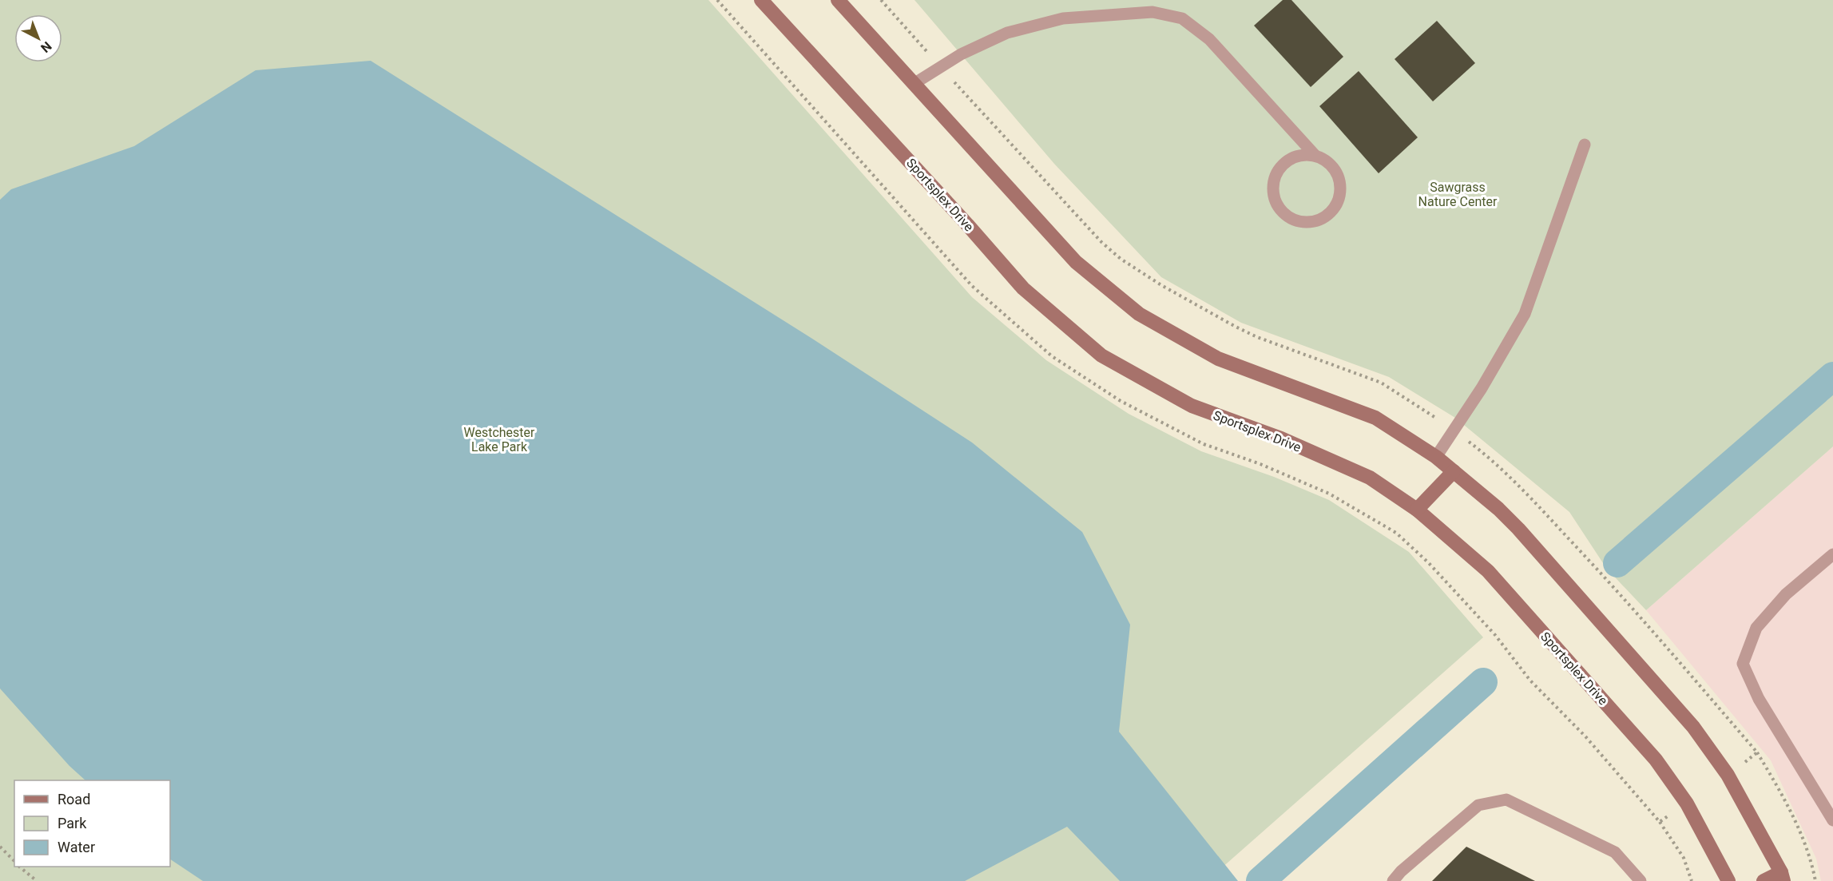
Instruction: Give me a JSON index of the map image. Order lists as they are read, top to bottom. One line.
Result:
{"streets":{"street":["Sportsplex Drive"]},"parks":["Sawgrass Nature Center","Westchester Lake Park"],"legend":["Road","Park","Water"],"north":"bottom right"}
